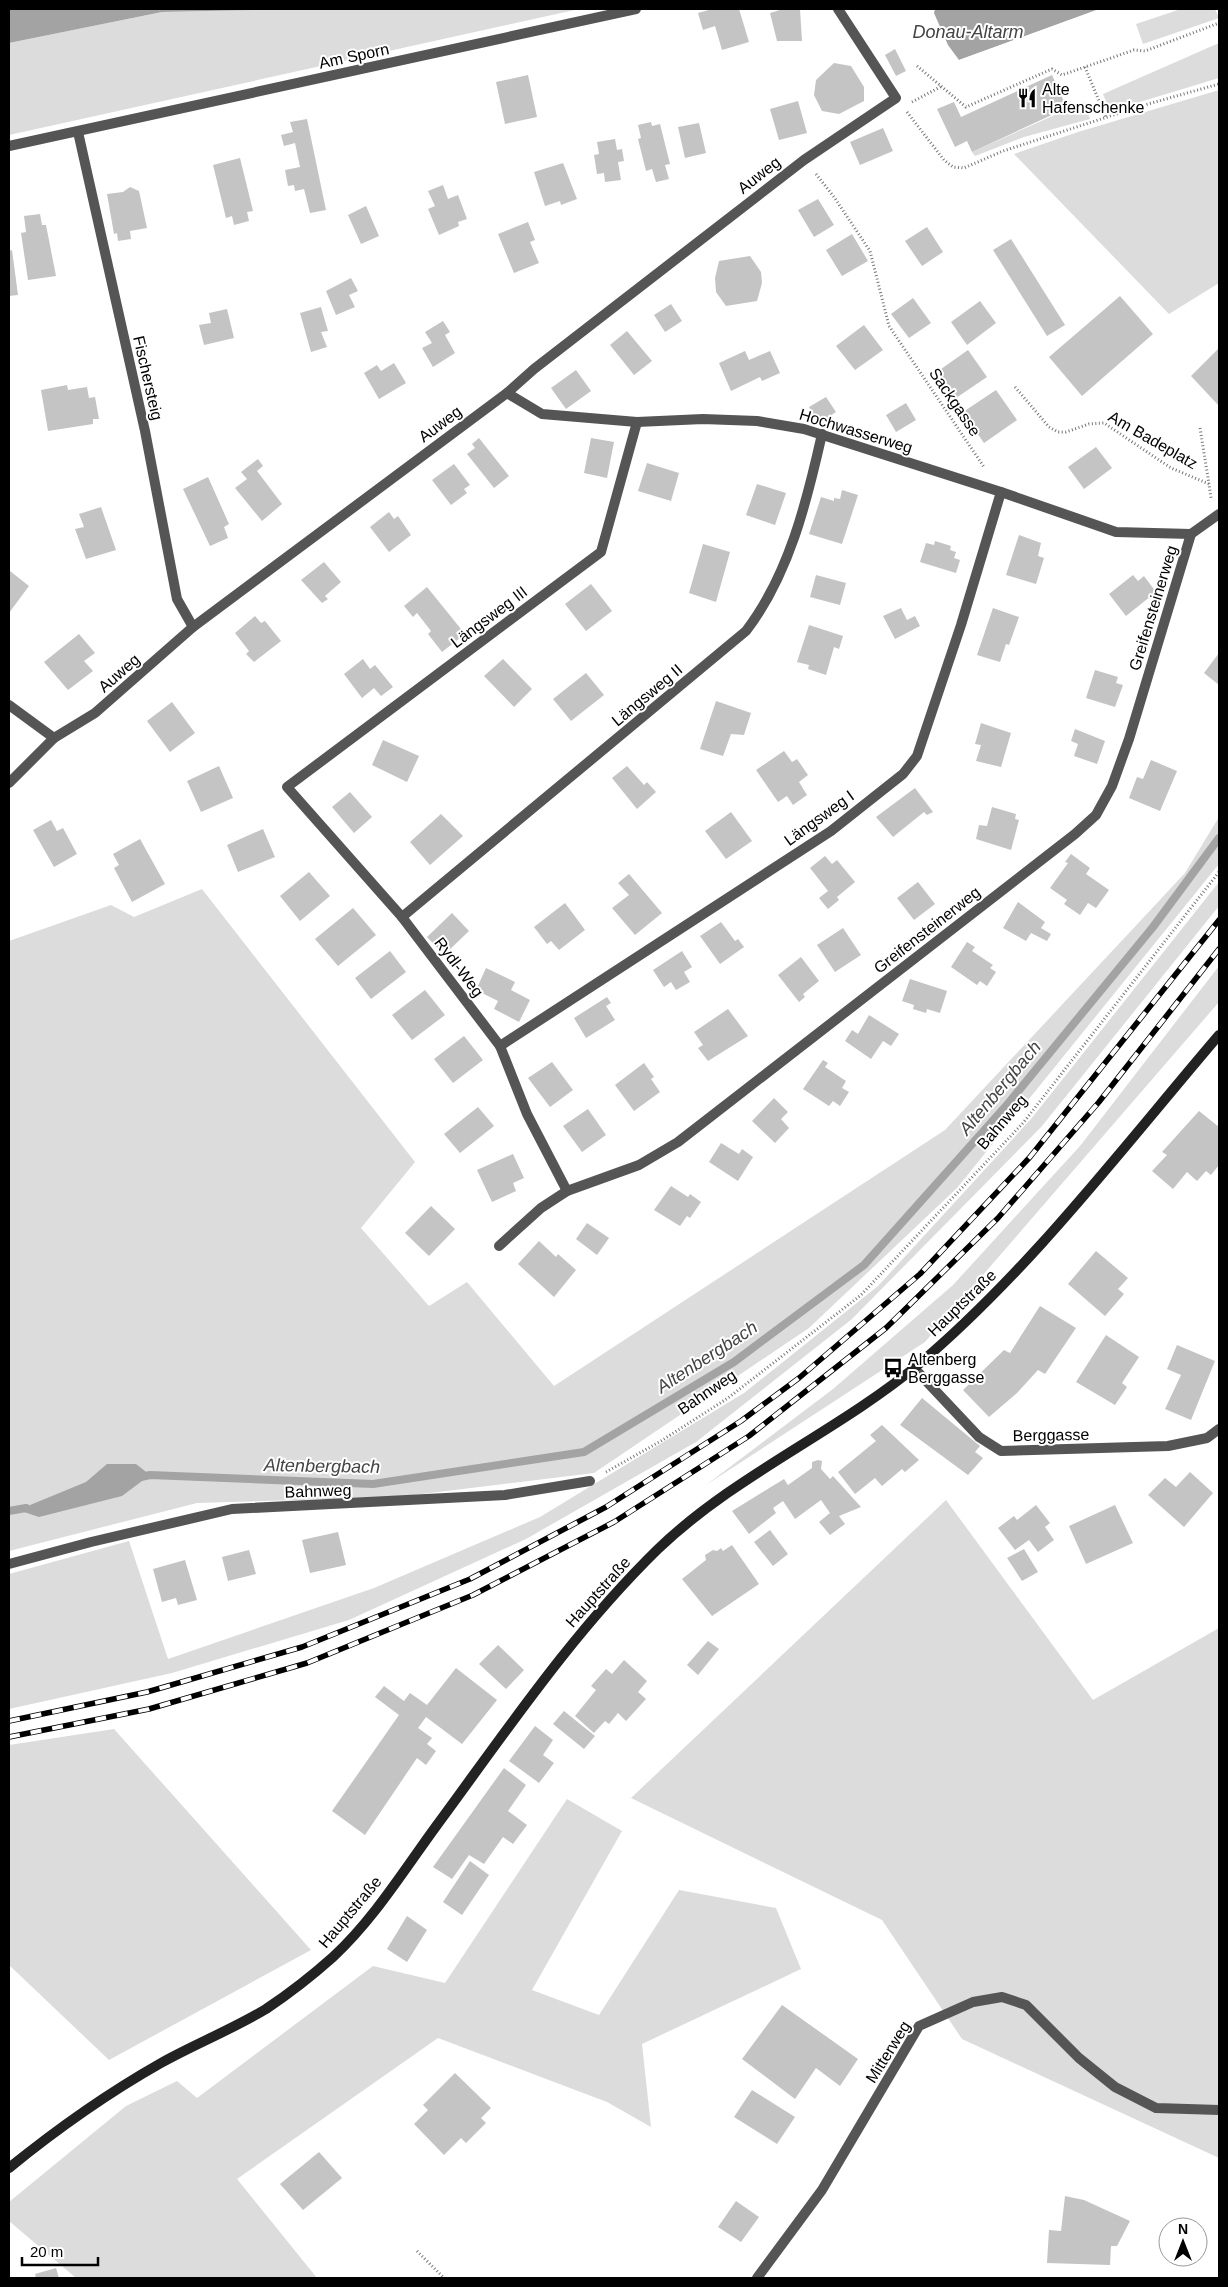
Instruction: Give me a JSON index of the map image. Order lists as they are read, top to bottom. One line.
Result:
{"streets":{"main road":["Hauptstraße"],"street":["Am Sporn","Auweg","Fischersteig","Hochwasserweg","Greifensteinerweg","Längsweg III","Längsweg II","Längsweg I","Rydl-Weg","Bahnweg","Berggasse","Mitterweg"],"path":["Sackgasse","Am Badeplatz"]},"crossings":[["Am Sporn","Fischersteig"],["Auweg","Fischersteig"],["Auweg","Sackgasse"],["Auweg","Hochwasserweg"],["Sackgasse","Hochwasserweg"],["Sackgasse","Längsweg I"],["Hochwasserweg","Greifensteinerweg"],["Hochwasserweg","Längsweg III"],["Hochwasserweg","Längsweg II"],["Hochwasserweg","Längsweg I"],["Am Badeplatz","Greifensteinerweg"],["Greifensteinerweg","Rydl-Weg"],["Längsweg III","Rydl-Weg"],["Längsweg II","Rydl-Weg"],["Längsweg I","Rydl-Weg"],["Hauptstraße","Berggasse"]],"water":["Donau-Altarm","Altenbergbach"],"places":{"restaurant":["Alte Hafenschenke"],"bus stop":["Altenberg Berggasse"]},"scale_bar":"20 m","north":"top"}
